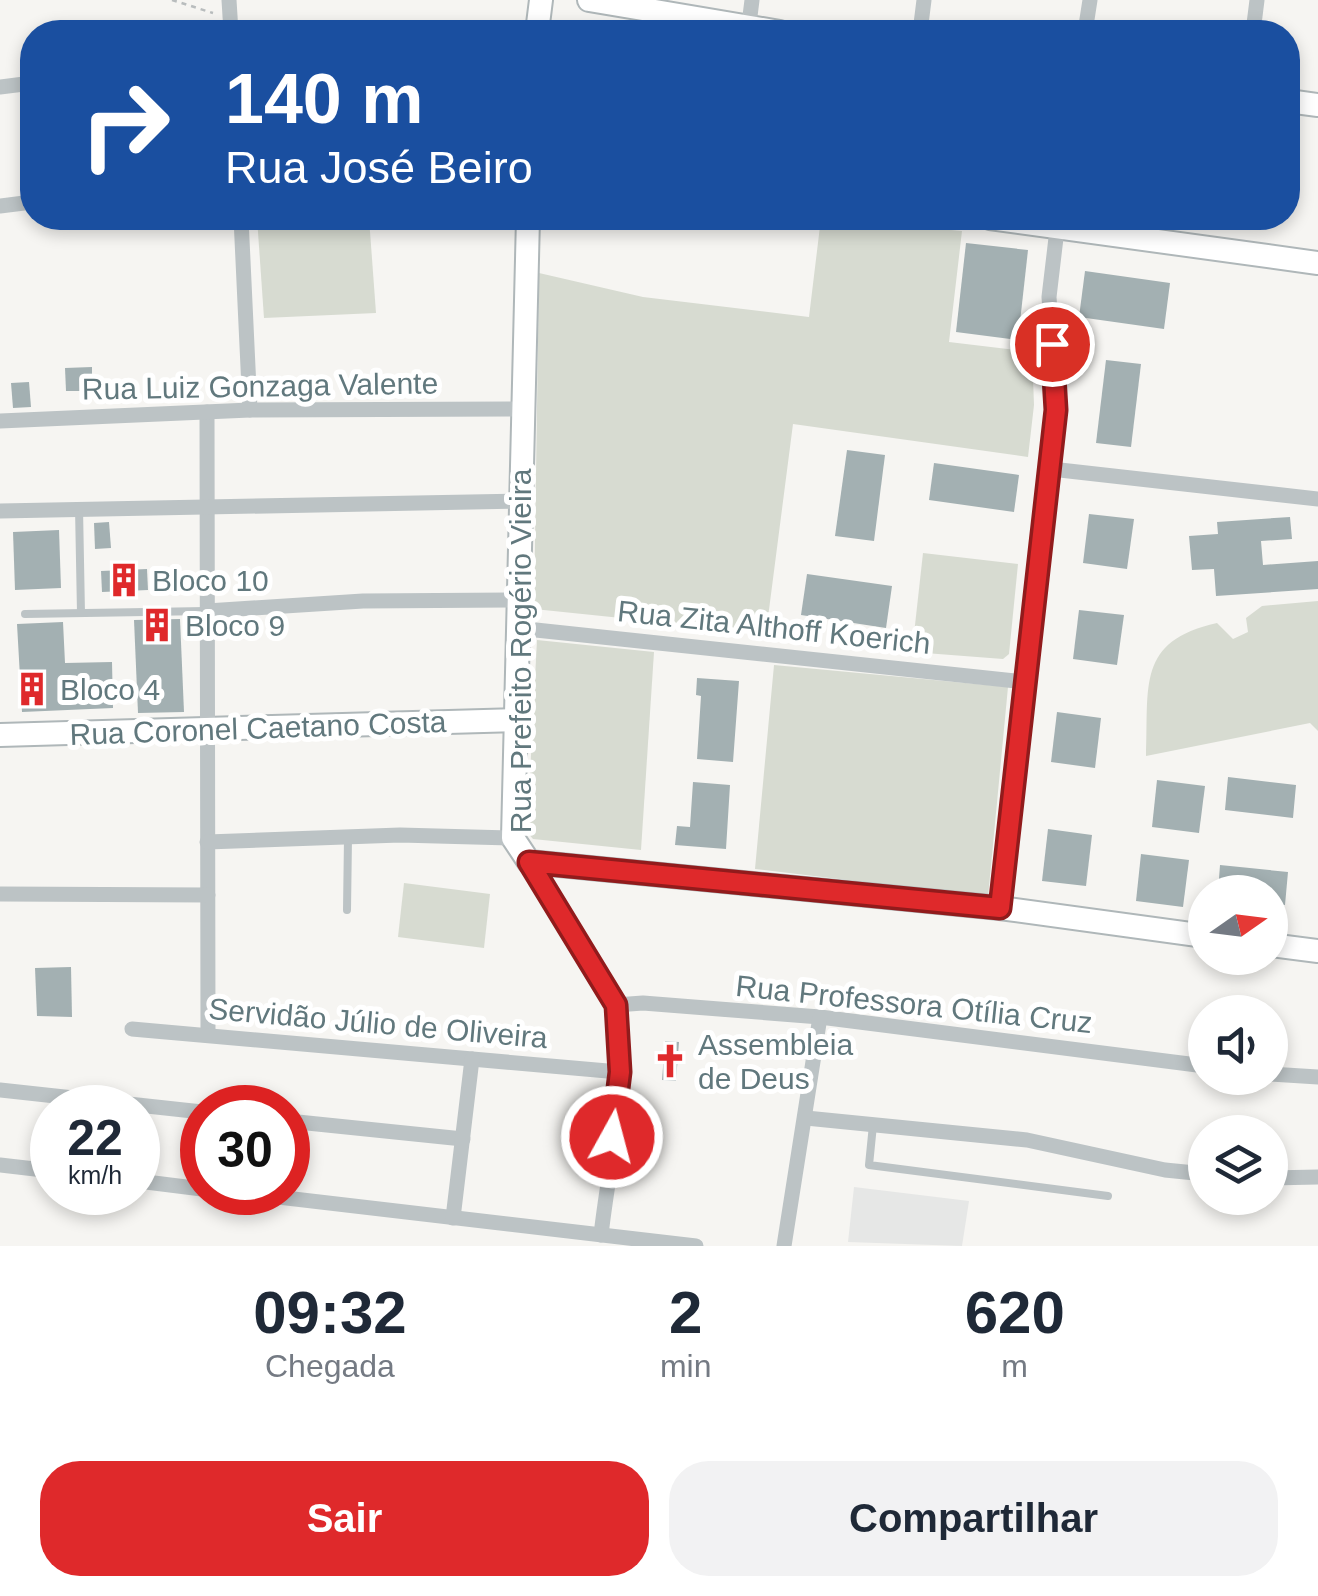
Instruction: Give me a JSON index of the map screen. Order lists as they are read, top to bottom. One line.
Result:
{"streets":{"street":["Rua Luiz Gonzaga Valente","Rua Zita Althoff Koerich","Rua Prefeito Rogério Vieira","Rua Coronel Caetano Costa","Rua Professora Otília Cruz","Servidão Júlio de Oliveira"]},"crossings":[["Rua Luiz Gonzaga Valente","Rua Prefeito Rogério Vieira"],["Rua Zita Althoff Koerich","Rua Prefeito Rogério Vieira"],["Rua Prefeito Rogério Vieira","Rua Coronel Caetano Costa"],["Rua Prefeito Rogério Vieira","Rua Professora Otília Cruz"],["Rua Prefeito Rogério Vieira","Servidão Júlio de Oliveira"]],"places":{"building":["Bloco 10","Bloco 9","Bloco 4"],"church":["Assembleia de Deus"]},"north":"right","page":{"turn":["140 m","Rua José Beiro"],"speed":"22 km/h","limit":"30","eta":["09:32","Chegada","2","min","620","m"],"buttons":["Sair","Compartilhar"]}}
